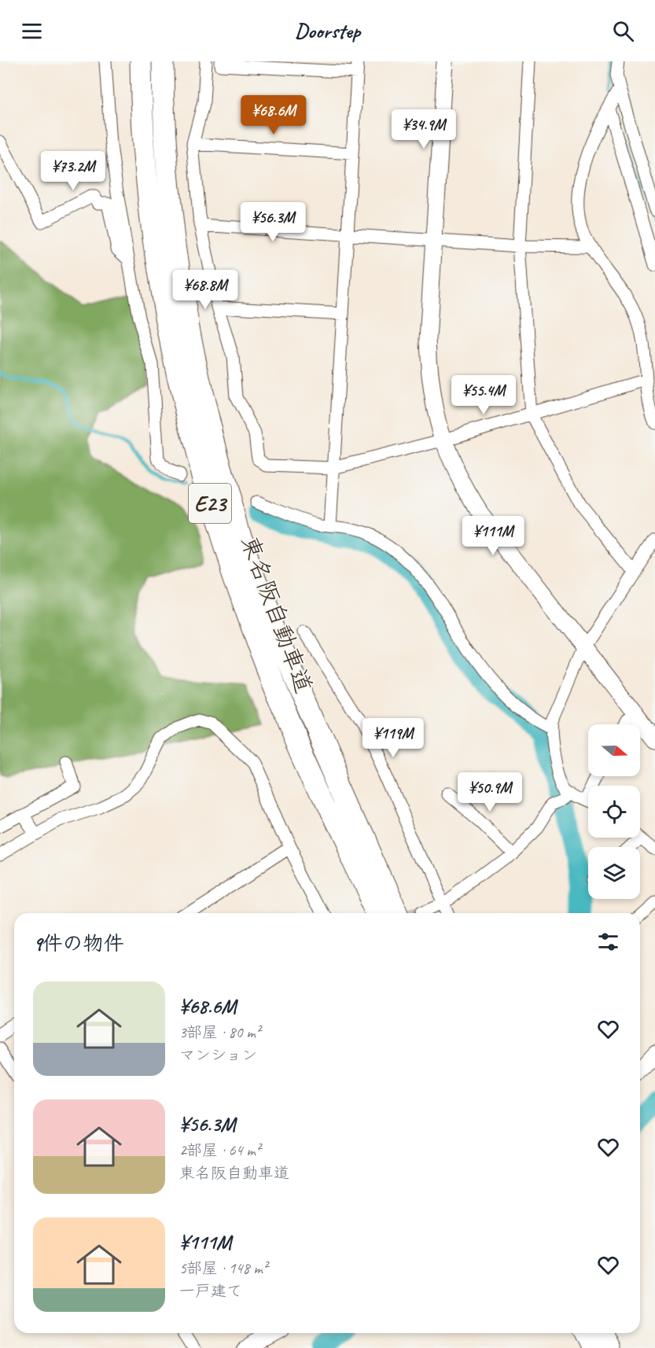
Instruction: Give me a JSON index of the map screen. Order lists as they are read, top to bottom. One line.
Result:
{"streets":{"highway":["E23","東名阪自動車道"]},"north":"right","page":{"header":"Doorstep","price":["¥68.6M","¥34.9M","¥73.2M","¥56.3M","¥68.8M","¥55.4M","¥111M","¥119M","¥50.9M"],"heading":"9件の物件","list":[{"name":"¥68.6M","note":"3部屋 · 80 m² · マンション"},{"name":"¥56.3M","note":"2部屋 · 64 m² · 東名阪自動車道"},{"name":"¥111M","note":"5部屋 · 148 m² · 一戸建て"}]}}
